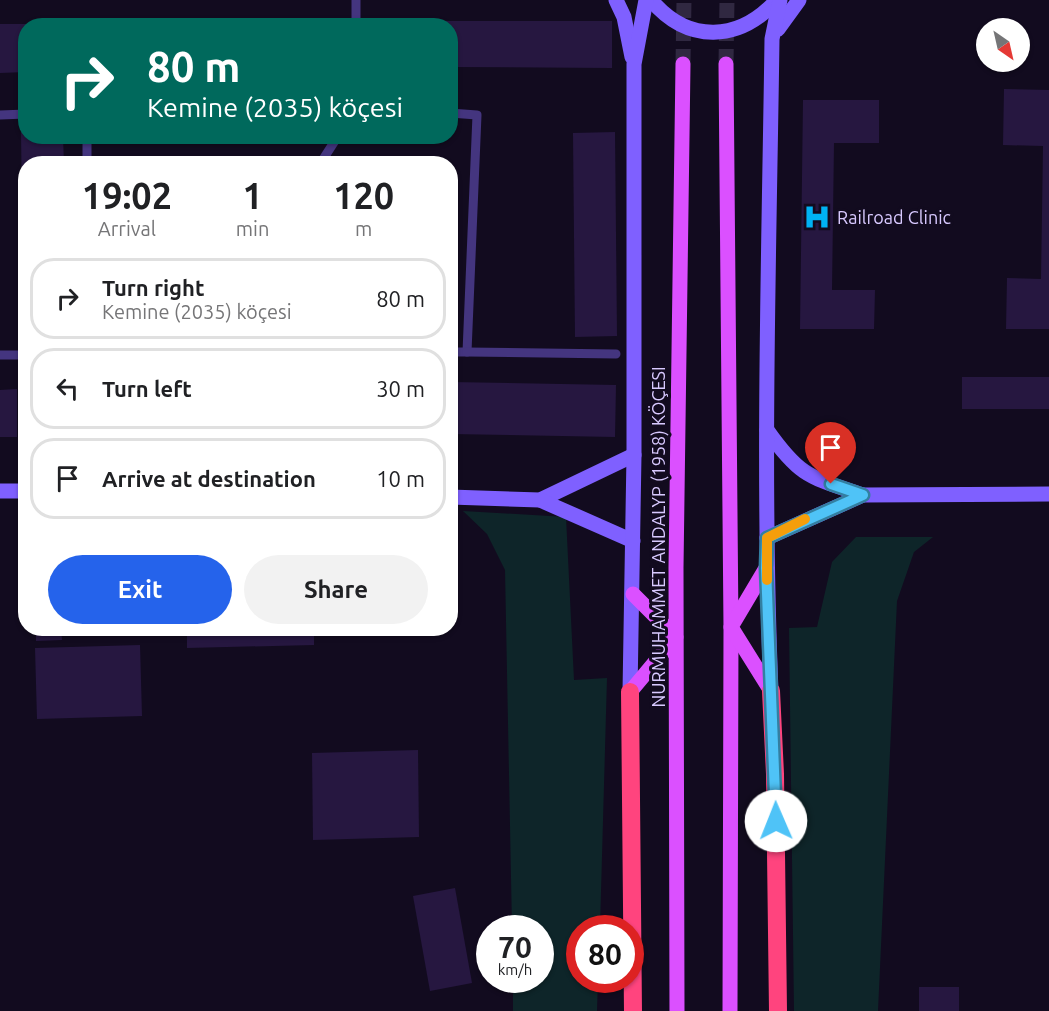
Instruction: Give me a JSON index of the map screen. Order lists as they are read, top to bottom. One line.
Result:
{"streets":{"main road":["NURMUHAMMET ANDALYP (1958) KÖÇESI"]},"places":{"hospital":["Railroad Clinic"]},"north":"bottom right","page":{"turn":["80 m","Kemine (2035) köçesi"],"eta":["19:02","Arrival","1","min","120","m"],"list":[{"name":"Turn right","note":"Kemine (2035) köçesi","value":"80 m"},{"name":"Turn left","value":"30 m"},{"name":"Arrive at destination","value":"10 m"}],"buttons":["Exit","Share"],"speed":"70 km/h","limit":"80"}}
